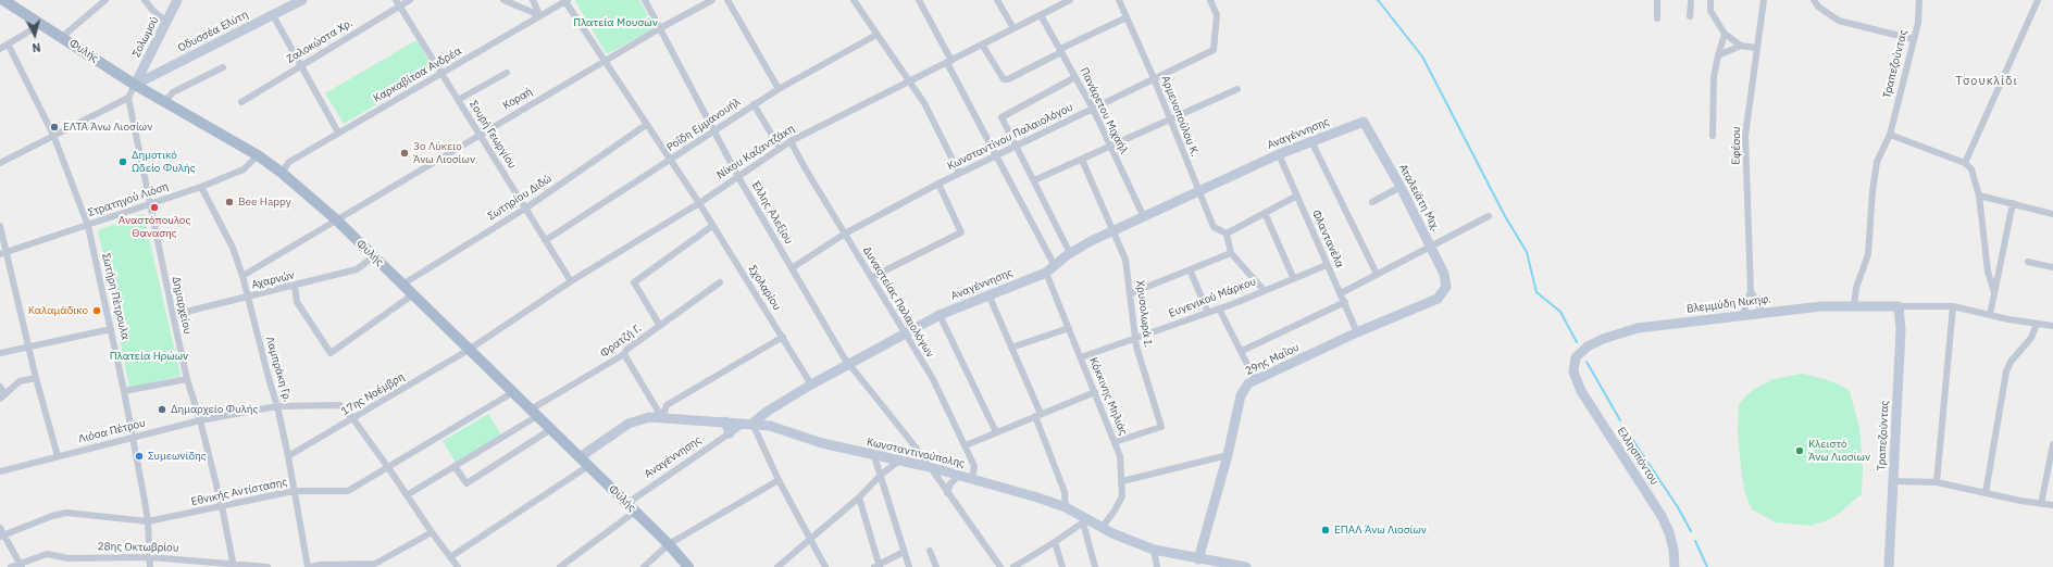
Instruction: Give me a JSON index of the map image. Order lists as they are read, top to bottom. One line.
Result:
{"streets":{"main road":["Φυλής"],"street":["Οδυσσέα Ελύτη","Σολωμού","Ζαλοκώστα Χρ.","Τραπεζούντας","Καρκαβίτσα Ανδρέα","Κοραή","Πανάρετου Μιχαήλ","Αρμενοπούλου Κ.","Ροΐδη Εμμανουήλ","Αναγέννησης","Σουρή Γεωργίου","Κωνσταντίνου Παλαιολόγου","Εφέσου","Νίκου Καζαντζάκη","Σωτηρίου Διδώ","Αταλειάτη Μιχ.","Στρατηγού Λιόση","Έλλης Αλεξίου","Φλαντανέλα","Αχαρνών","Σχολαρίου","Σωτήρη Πέτρουλα","Ευγενικού Μάρκου","Δυναστείας Παλαιολόγων","Βλεμμύδη Νικηφ.","Δημαρχείου","Χρυσολωρά Ι.","Φρατζή Γ.","29ης Μαΐου","Λαμπράκη Γρ.","17ης Νοέμβρη","Κόκκινης Μηλιάς","Λιόσα Πέτρου","Κωνσταντινούπολης","Ελλησπόντου","Εθνικής Αντίστασης","28ης Οκτωβρίου"]},"crossings":[["Οδυσσέα Ελύτη","Σολωμού"],["Οδυσσέα Ελύτη","Φυλής"],["Σολωμού","Φυλής"],["Ζαλοκώστα Χρ.","Σουρή Γεωργίου"],["Φυλής","Καρκαβίτσα Ανδρέα"],["Φυλής","Κοραή"],["Φυλής","Αναγέννησης"],["Φυλής","Νίκου Καζαντζάκη"],["Φυλής","Σωτηρίου Διδώ"],["Φυλής","Στρατηγού Λιόση"],["Φυλής","Αχαρνών"],["Φυλής","Φρατζή Γ."],["Φυλής","17ης Νοέμβρη"],["Φυλής","Κωνσταντινούπολης"],["Φυλής","Εθνικής Αντίστασης"],["Τραπεζούντας","Βλεμμύδη Νικηφ."],["Καρκαβίτσα Ανδρέα","Σουρή Γεωργίου"],["Καρκαβίτσα Ανδρέα","Σχολαρίου"],["Κοραή","Σουρή Γεωργίου"],["Κοραή","Έλλης Αλεξίου"],["Κοραή","Σχολαρίου"],["Κοραή","Λαμπράκη Γρ."],["Πανάρετου Μιχαήλ","Αναγέννησης"],["Πανάρετου Μιχαήλ","Κωνσταντίνου Παλαιολόγου"],["Πανάρετου Μιχαήλ","Νίκου Καζαντζάκη"],["Αρμενοπούλου Κ.","Αναγέννησης"],["Αρμενοπούλου Κ.","Κωνσταντίνου Παλαιολόγου"],["Ροΐδη Εμμανουήλ","Σουρή Γεωργίου"],["Ροΐδη Εμμανουήλ","Έλλης Αλεξίου"],["Ροΐδη Εμμανουήλ","Σχολαρίου"],["Αναγέννησης","Αταλειάτη Μιχ."],["Αναγέννησης","Έλλης Αλεξίου"],["Αναγέννησης","Φλαντανέλα"],["Αναγέννησης","Σχολαρίου"],["Αναγέννησης","Δυναστείας Παλαιολόγων"],["Αναγέννησης","Χρυσολωρά Ι."],["Αναγέννησης","Κόκκινης Μηλιάς"],["Αναγέννησης","Κωνσταντινούπολης"],["Σουρή Γεωργίου","Νίκου Καζαντζάκη"],["Σουρή Γεωργίου","Σωτηρίου Διδώ"],["Κωνσταντίνου Παλαιολόγου","Έλλης Αλεξίου"],["Κωνσταντίνου Παλαιολόγου","Δυναστείας Παλαιολόγων"],["Εφέσου","Βλεμμύδη Νικηφ."],["Νίκου Καζαντζάκη","Έλλης Αλεξίου"],["Νίκου Καζαντζάκη","Σχολαρίου"],["Νίκου Καζαντζάκη","Δυναστείας Παλαιολόγων"],["Νίκου Καζαντζάκη","17ης Νοέμβρη"],["Σωτηρίου Διδώ","Σχολαρίου"],["Αταλειάτη Μιχ.","29ης Μαΐου"],["Στρατηγού Λιόση","Σωτήρη Πέτρουλα"],["Στρατηγού Λιόση","Δημαρχείου"],["Στρατηγού Λιόση","Λαμπράκη Γρ."],["Έλλης Αλεξίου","Κωνσταντινούπολης"],["Φλαντανέλα","Ευγενικού Μάρκου"],["Φλαντανέλα","29ης Μαΐου"],["Αχαρνών","Δημαρχείου"],["Αχαρνών","Λαμπράκη Γρ."],["Σωτήρη Πέτρουλα","Λιόσα Πέτρου"],["Σωτήρη Πέτρουλα","Εθνικής Αντίστασης"],["Σωτήρη Πέτρουλα","28ης Οκτωβρίου"],["Ευγενικού Μάρκου","Χρυσολωρά Ι."],["Ευγενικού Μάρκου","Κόκκινης Μηλιάς"],["Δυναστείας Παλαιολόγων","Κωνσταντινούπολης"],["Βλεμμύδη Νικηφ.","Ελλησπόντου"],["Δημαρχείου","Λιόσα Πέτρου"],["Δημαρχείου","Εθνικής Αντίστασης"],["Δημαρχείου","28ης Οκτωβρίου"],["Χρυσολωρά Ι.","Κόκκινης Μηλιάς"],["Φρατζή Γ.","Λιόσα Πέτρου"],["29ης Μαΐου","Κωνσταντινούπολης"],["Λαμπράκη Γρ.","17ης Νοέμβρη"],["Λαμπράκη Γρ.","Λιόσα Πέτρου"],["Λαμπράκη Γρ.","Εθνικής Αντίστασης"],["17ης Νοέμβρη","Λιόσα Πέτρου"],["Κόκκινης Μηλιάς","Κωνσταντινούπολης"],["Λιόσα Πέτρου","Εθνικής Αντίστασης"]],"districts":["Τσουκλίδι"],"parks":["Πλατεία Μουσών","Πλατεία Ηρώων"],"places":["ΕΛΤΑ Άνω Λιοσίων","3ο Λύκειο Άνω Λιοσίων","Δημοτικό Ωδείο Φυλής","Bee Happy","Αναστόπουλος Θανασης","Καλαμάδικο","Δημαρχείο Φυλής","Κλειστό Άνω Λιοσίων","Συμεωνίδης","ΕΠΑΛ Άνω Λιοσίων"],"north":"bottom"}
